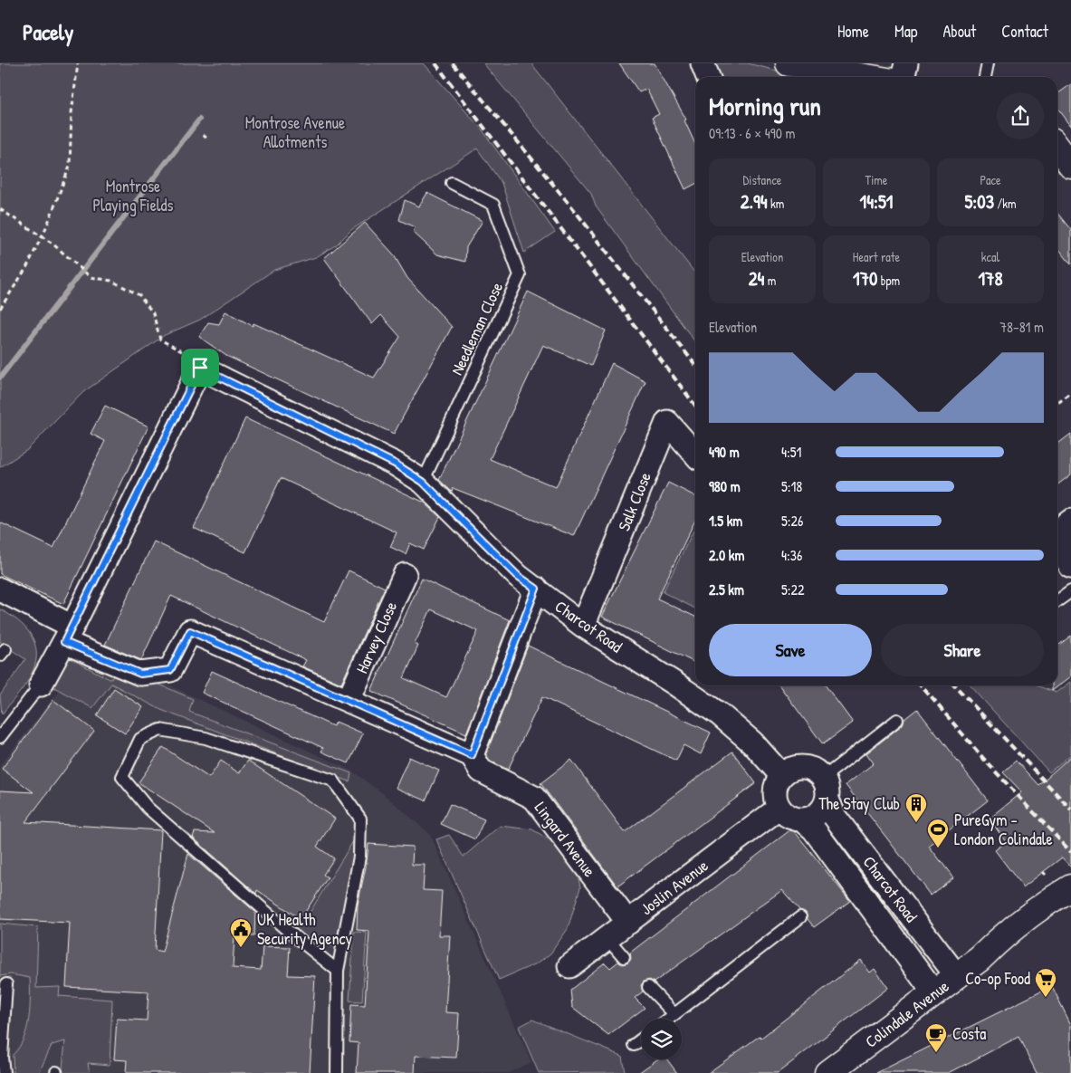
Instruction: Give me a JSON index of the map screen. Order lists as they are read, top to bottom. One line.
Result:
{"streets":{"street":["Salk Close","Charcot Road","Harvey Close","Lingard Avenue","Joslin Avenue","Colindale Avenue"],"lane":["Needleman Close"]},"crossings":[["Needleman Close","Charcot Road"],["Salk Close","Charcot Road"],["Charcot Road","Joslin Avenue"],["Charcot Road","Colindale Avenue"],["Harvey Close","Lingard Avenue"],["Lingard Avenue","Joslin Avenue"]],"parks":["Montrose Avenue Allotments","Montrose Playing Fields"],"places":{"building":["The Stay Club"],"sports":["PureGym - London Colindale"],"public building":["UK Health Security Agency"],"supermarket":["Co-op Food"],"cafe":["Costa"]},"page":{"header":"Pacely","nav":["Home","Map","About","Contact"],"heading":["Morning run","09:13 · 6 × 490 m"],"stats":[["Distance","2.94 km"],["Time","14:51"],["Pace","5:03 /km"],["Elevation","24 m"],["Heart rate","170 bpm"],["kcal","178"]],"chart":["Elevation","78–81 m"],"list":[{"name":"490 m","note":"4:51"},{"name":"980 m","note":"5:18"},{"name":"1.5 km","note":"5:26"},{"name":"2.0 km","note":"4:36"},{"name":"2.5 km","note":"5:22"}],"buttons":["Save","Share"]}}
